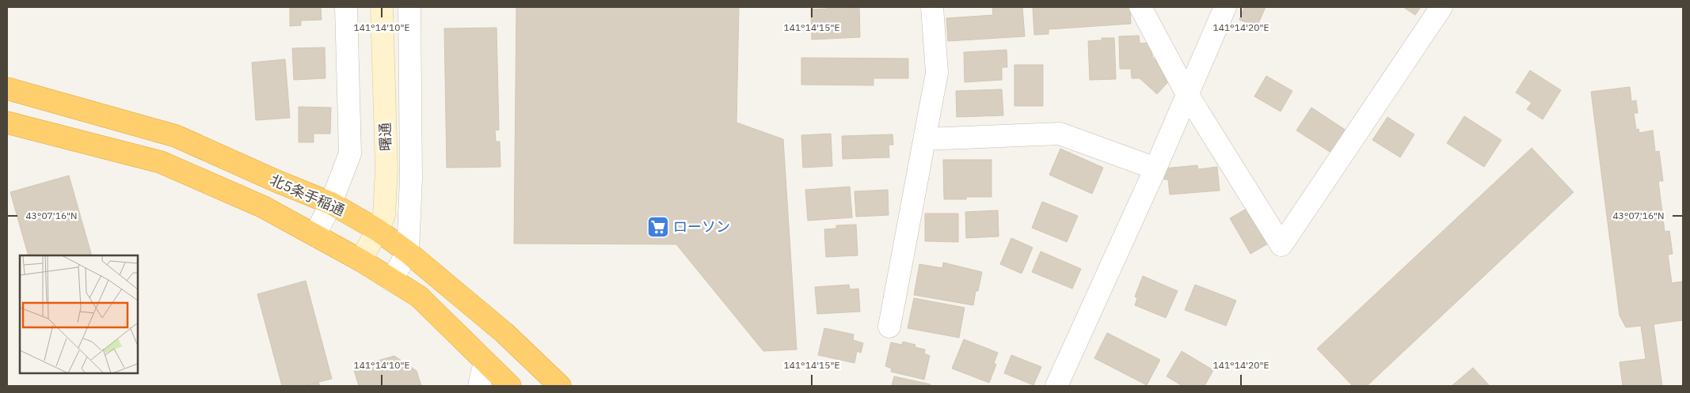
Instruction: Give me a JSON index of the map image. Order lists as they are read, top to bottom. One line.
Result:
{"streets":{"highway":["北5条手稲通"],"street":["曙通"]},"crossings":[["曙通","北5条手稲通"]],"places":{"supermarket":["ローソン"]},"coordinates":["141°14'10\"E","141°14'15\"E","141°14'20\"E","43°07'16\"N"]}
